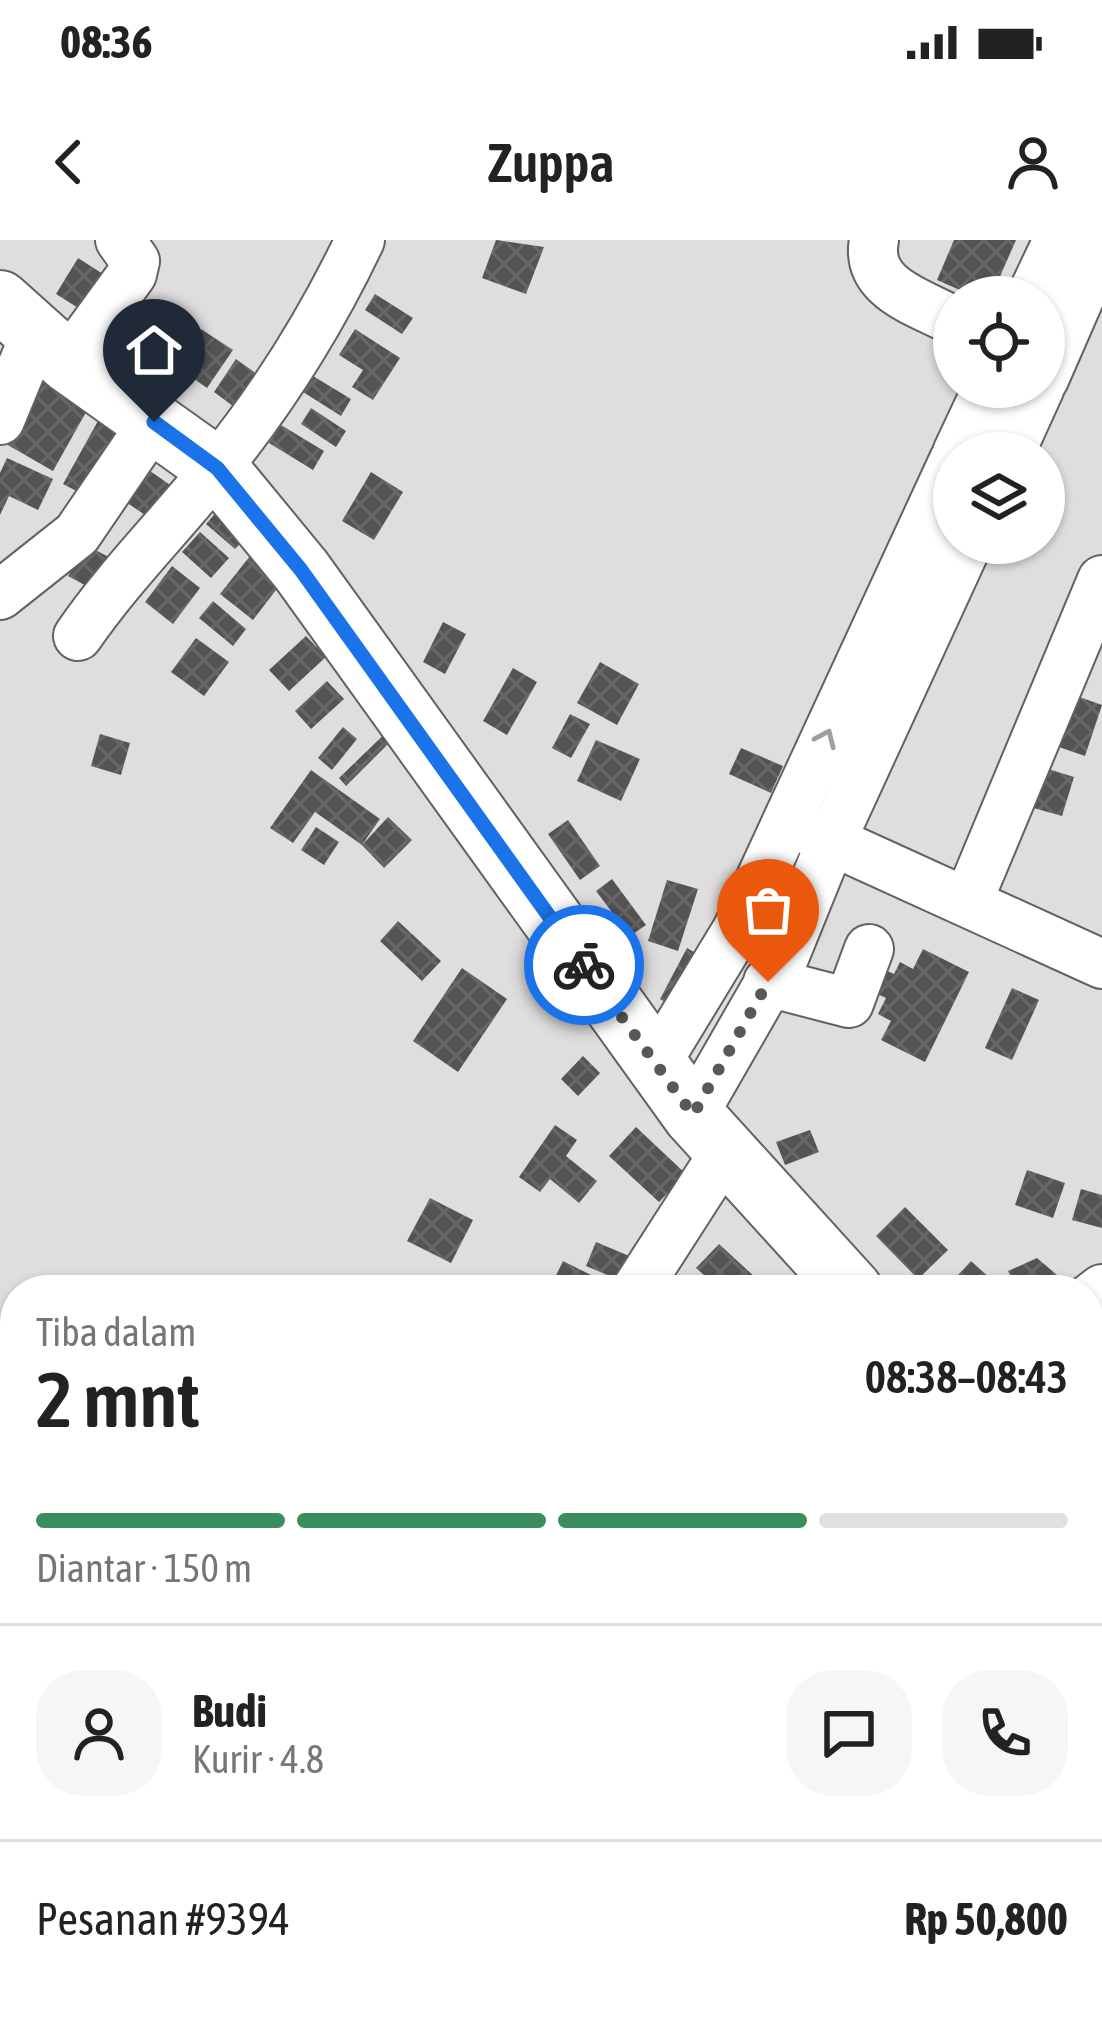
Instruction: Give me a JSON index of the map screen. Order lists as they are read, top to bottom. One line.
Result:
{"page":{"status":"08:36","header":"Zuppa","heading":["2 mnt","Tiba dalam","08:38–08:43"],"panel":["Budi","Kurir · 4.8","Pesanan #9394","Rp 50,800"],"bar":"Diantar · 150 m"}}
